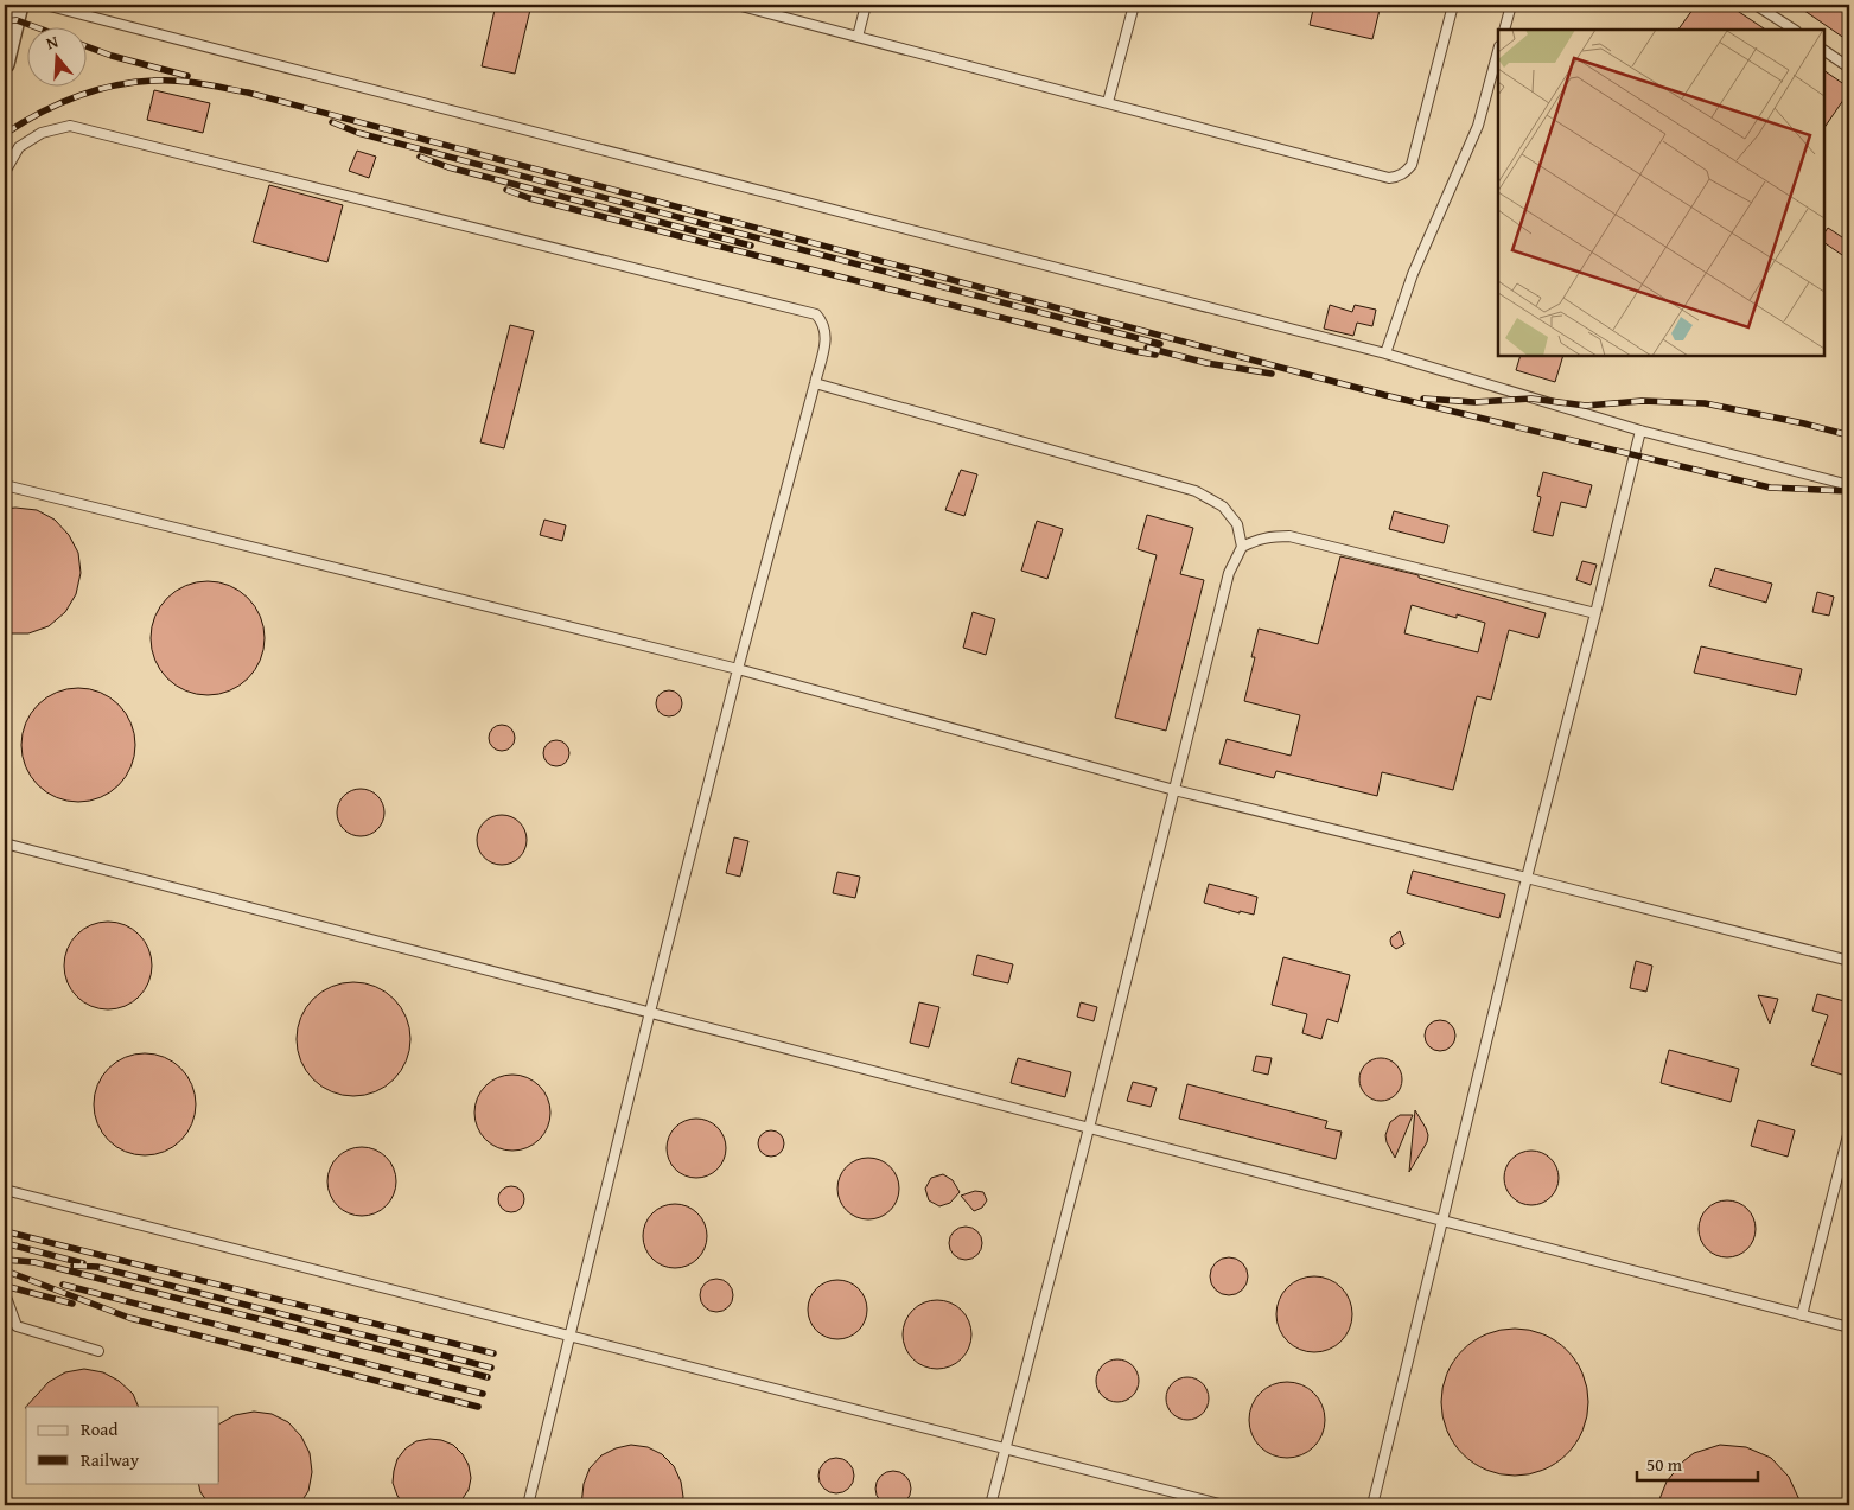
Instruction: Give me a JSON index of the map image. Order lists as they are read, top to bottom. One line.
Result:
{"legend":["Road","Railway"],"scale_bar":"50 m","north":"top"}
